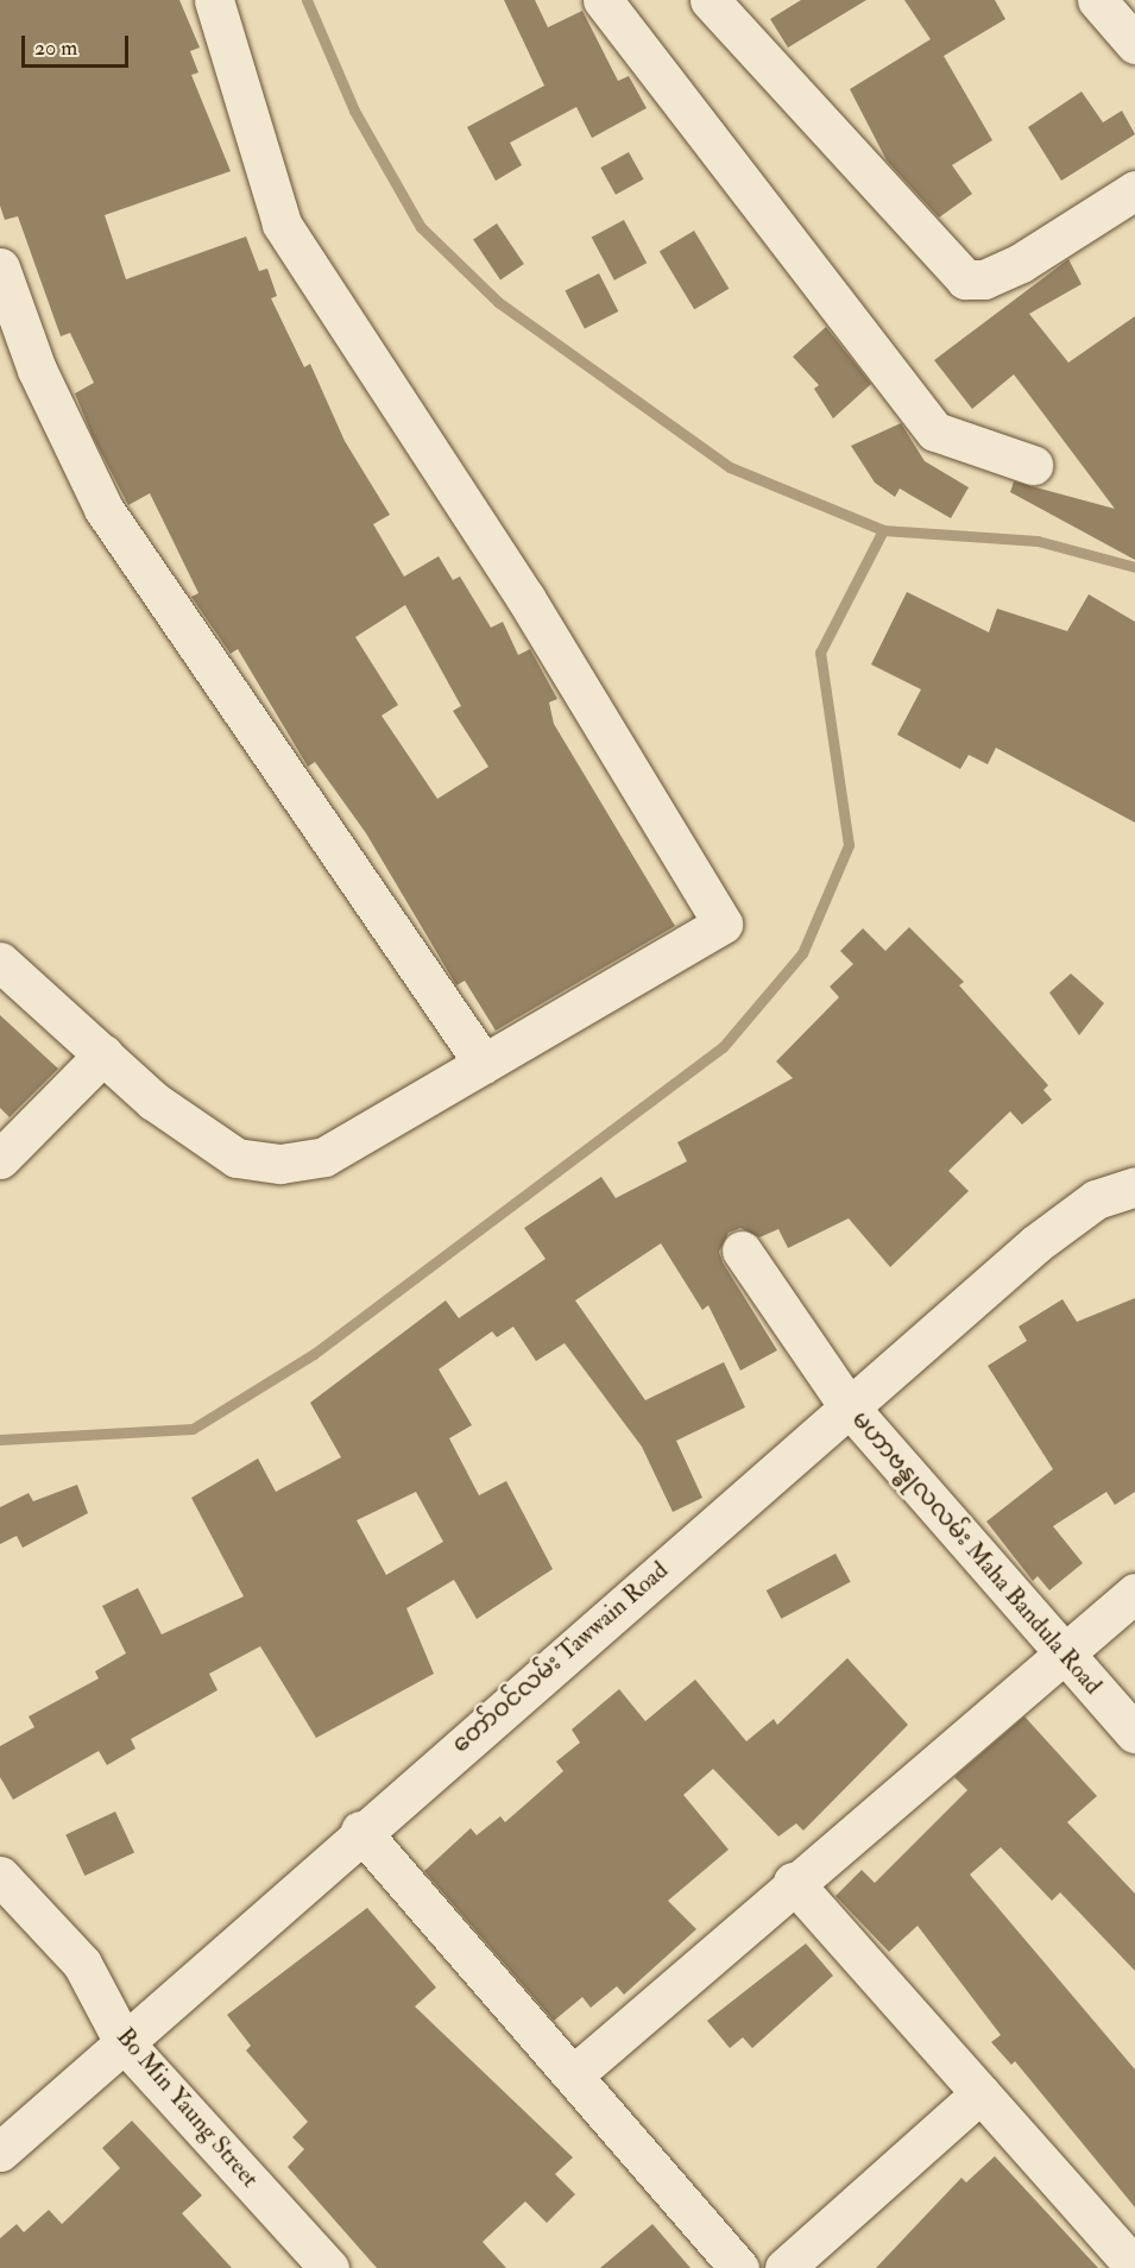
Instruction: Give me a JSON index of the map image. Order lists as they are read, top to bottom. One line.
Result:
{"streets":{"street":["မဟာဗန္ဓုလလမ်း Maha Bandula Road","တော်ဝင်လမ်း Tawwain Road","Bo Min Yaung Street"]},"crossings":[["မဟာဗန္ဓုလလမ်း Maha Bandula Road","တော်ဝင်လမ်း Tawwain Road"],["တော်ဝင်လမ်း Tawwain Road","Bo Min Yaung Street"]],"scale_bar":"20 m"}
